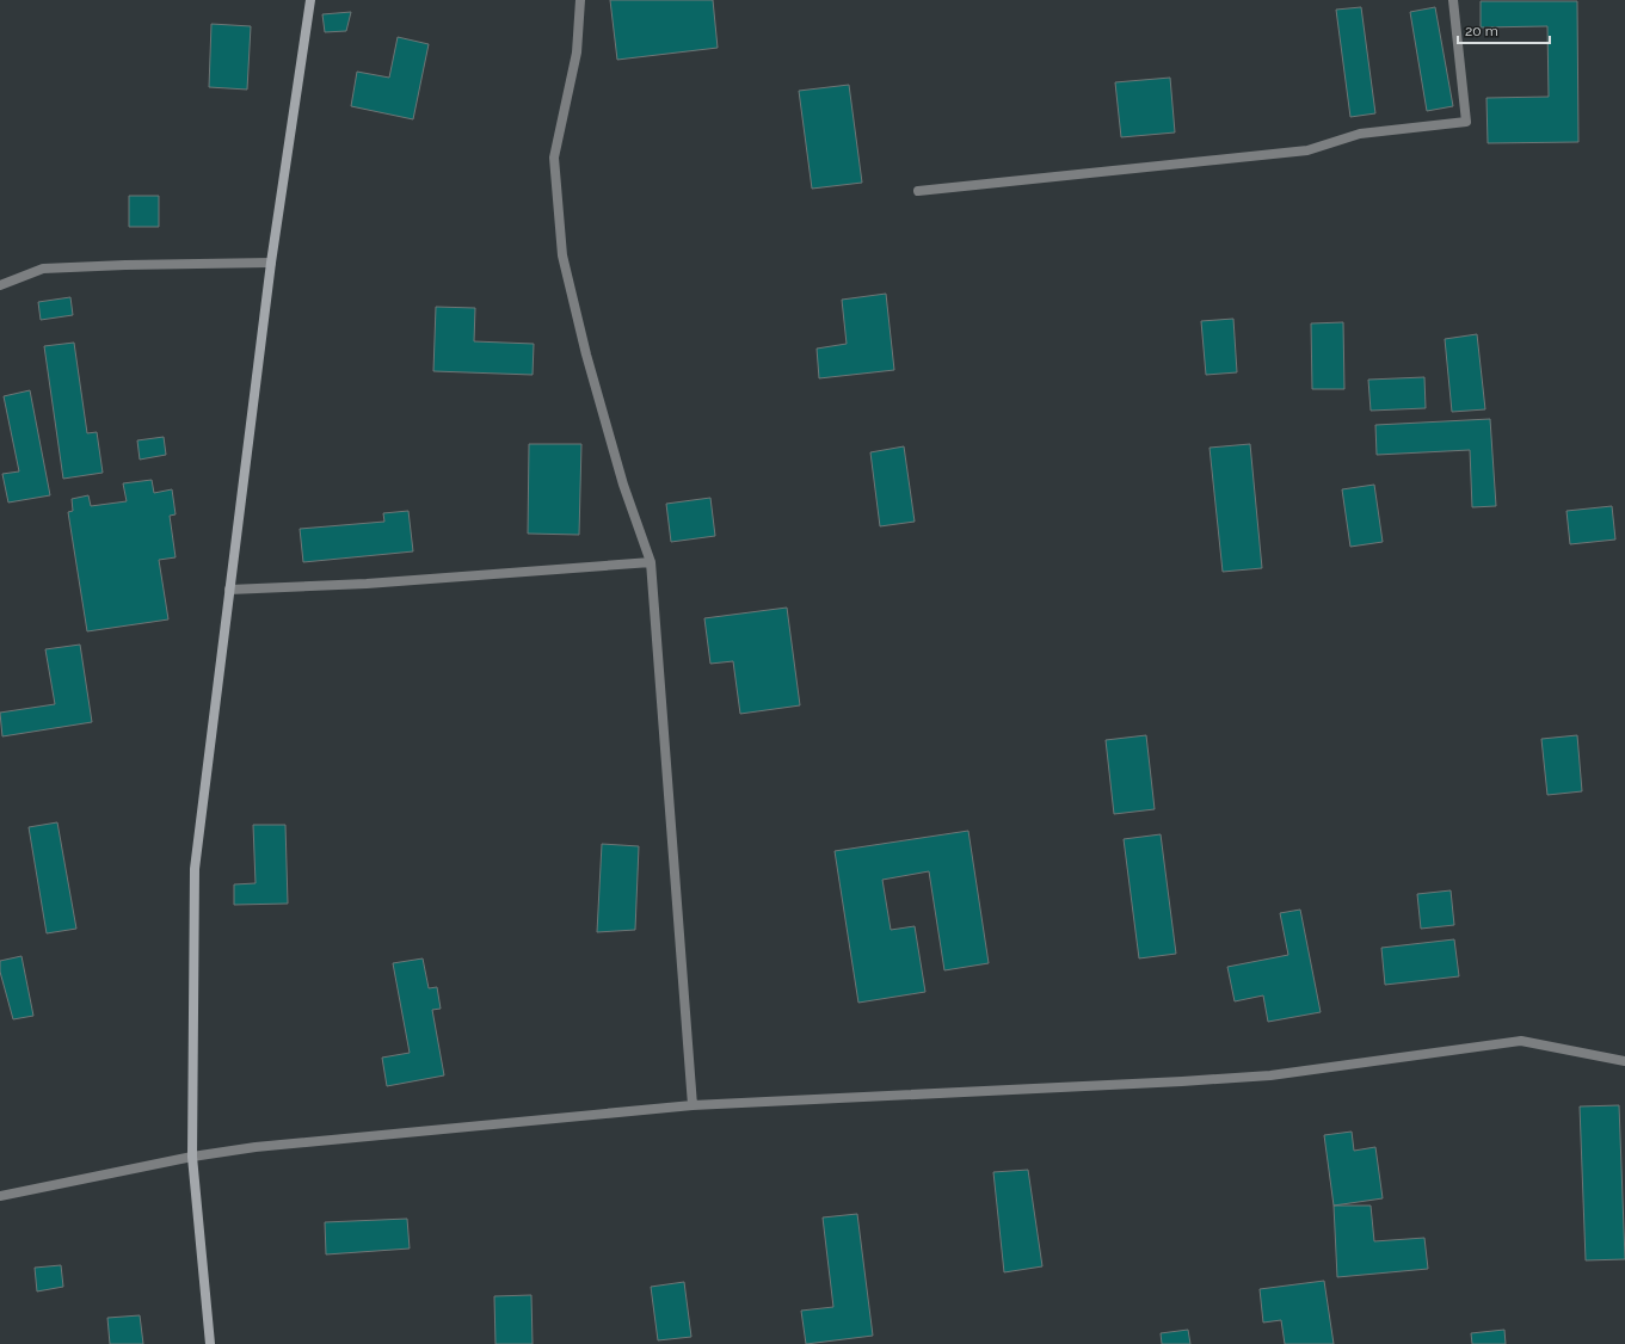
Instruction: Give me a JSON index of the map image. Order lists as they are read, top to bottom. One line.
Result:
{"scale_bar":"20 m"}
